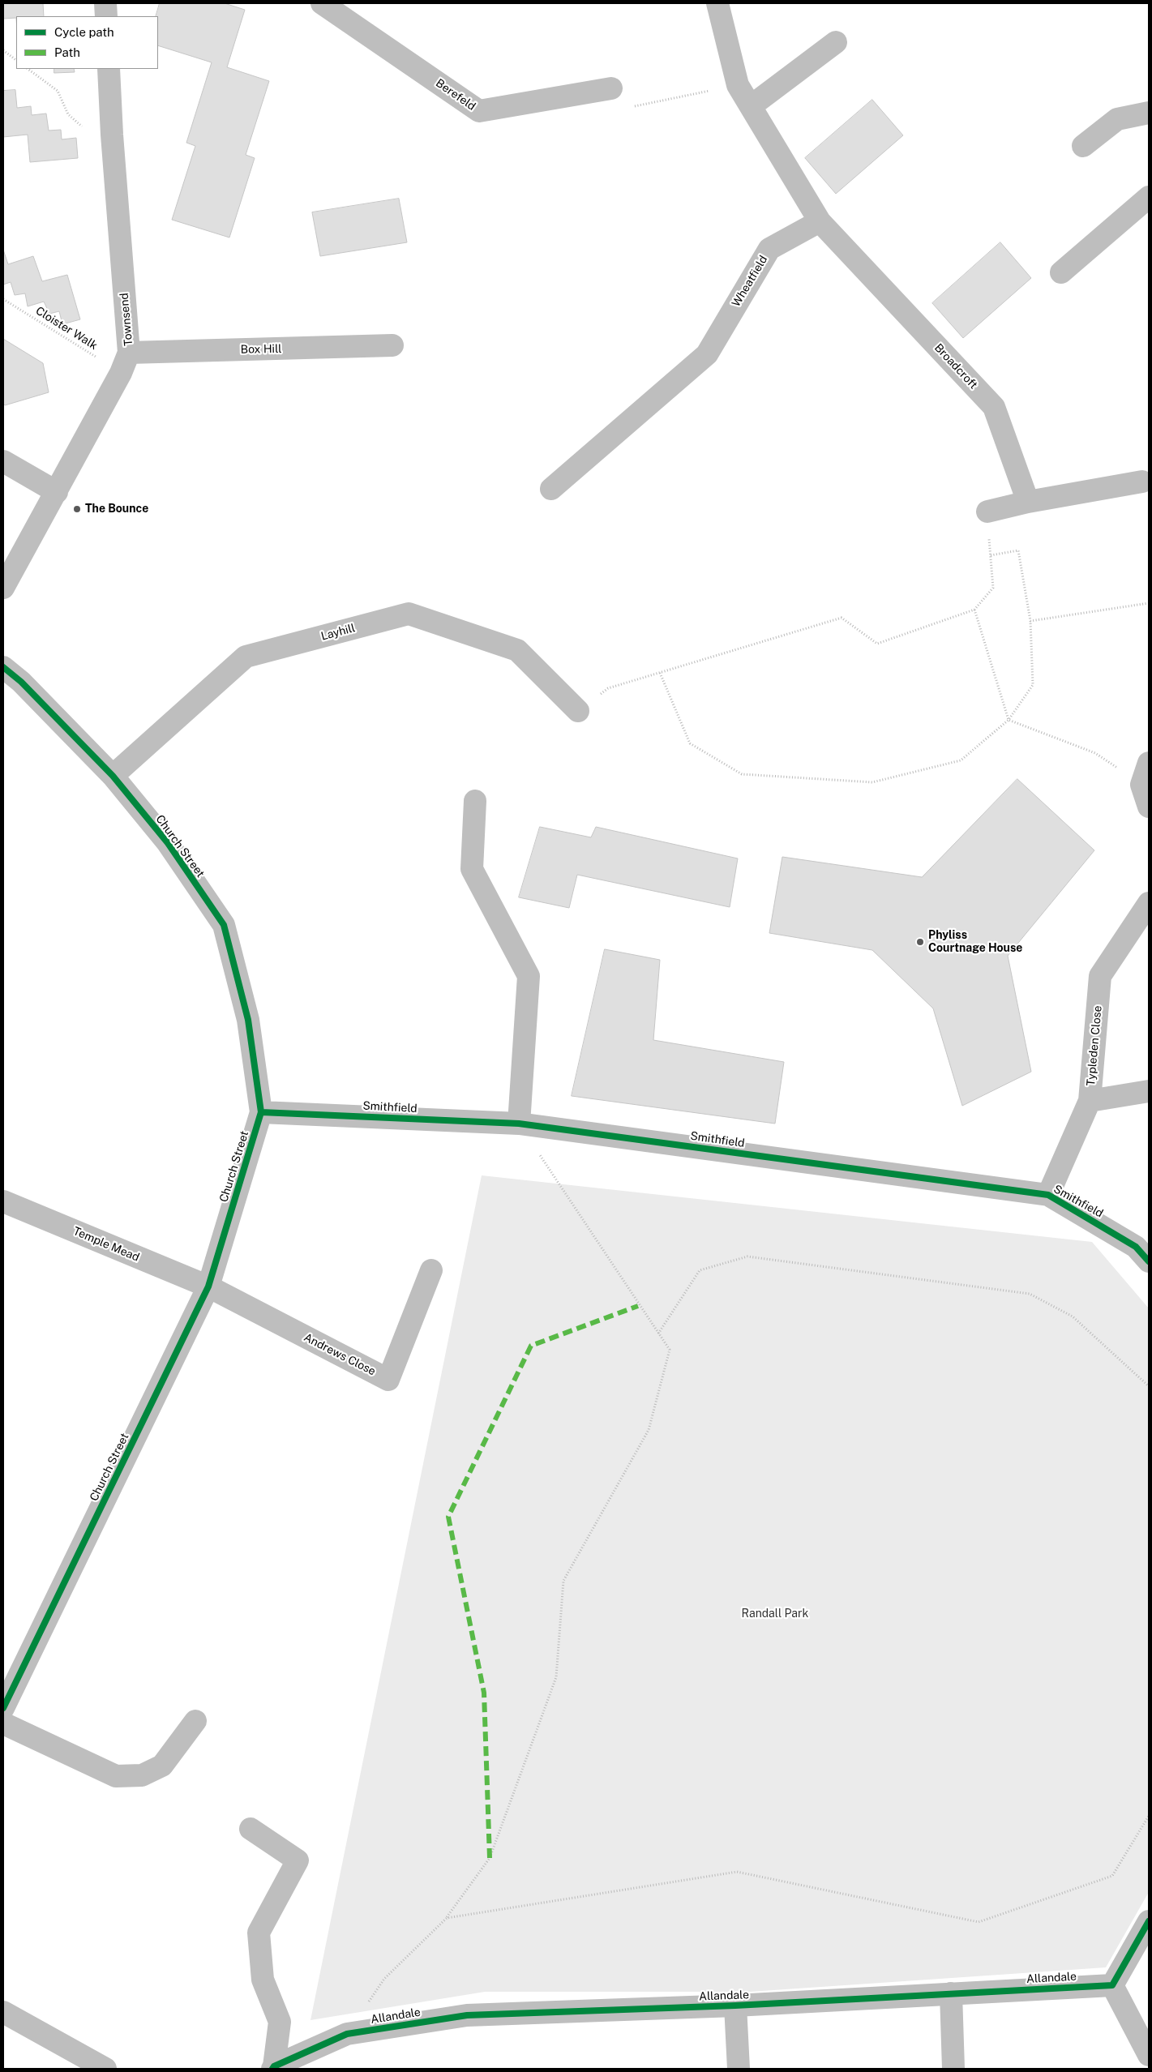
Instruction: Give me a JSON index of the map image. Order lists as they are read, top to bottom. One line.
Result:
{"streets":{"street":["Berefeld","Wheatfield","Townsend","Box Hill","Broadcroft","Layhill","Church Street","Typleden Close","Smithfield","Temple Mead","Andrews Close","Allandale"],"path":["Cloister Walk"]},"crossings":[["Wheatfield","Broadcroft"],["Townsend","Cloister Walk"],["Townsend","Box Hill"],["Layhill","Church Street"],["Church Street","Smithfield"],["Church Street","Temple Mead"],["Church Street","Andrews Close"],["Typleden Close","Smithfield"],["Temple Mead","Andrews Close"]],"parks":["Randall Park"],"places":["The Bounce","Phyliss Courtnage House"],"legend":["Cycle path","Path"]}
